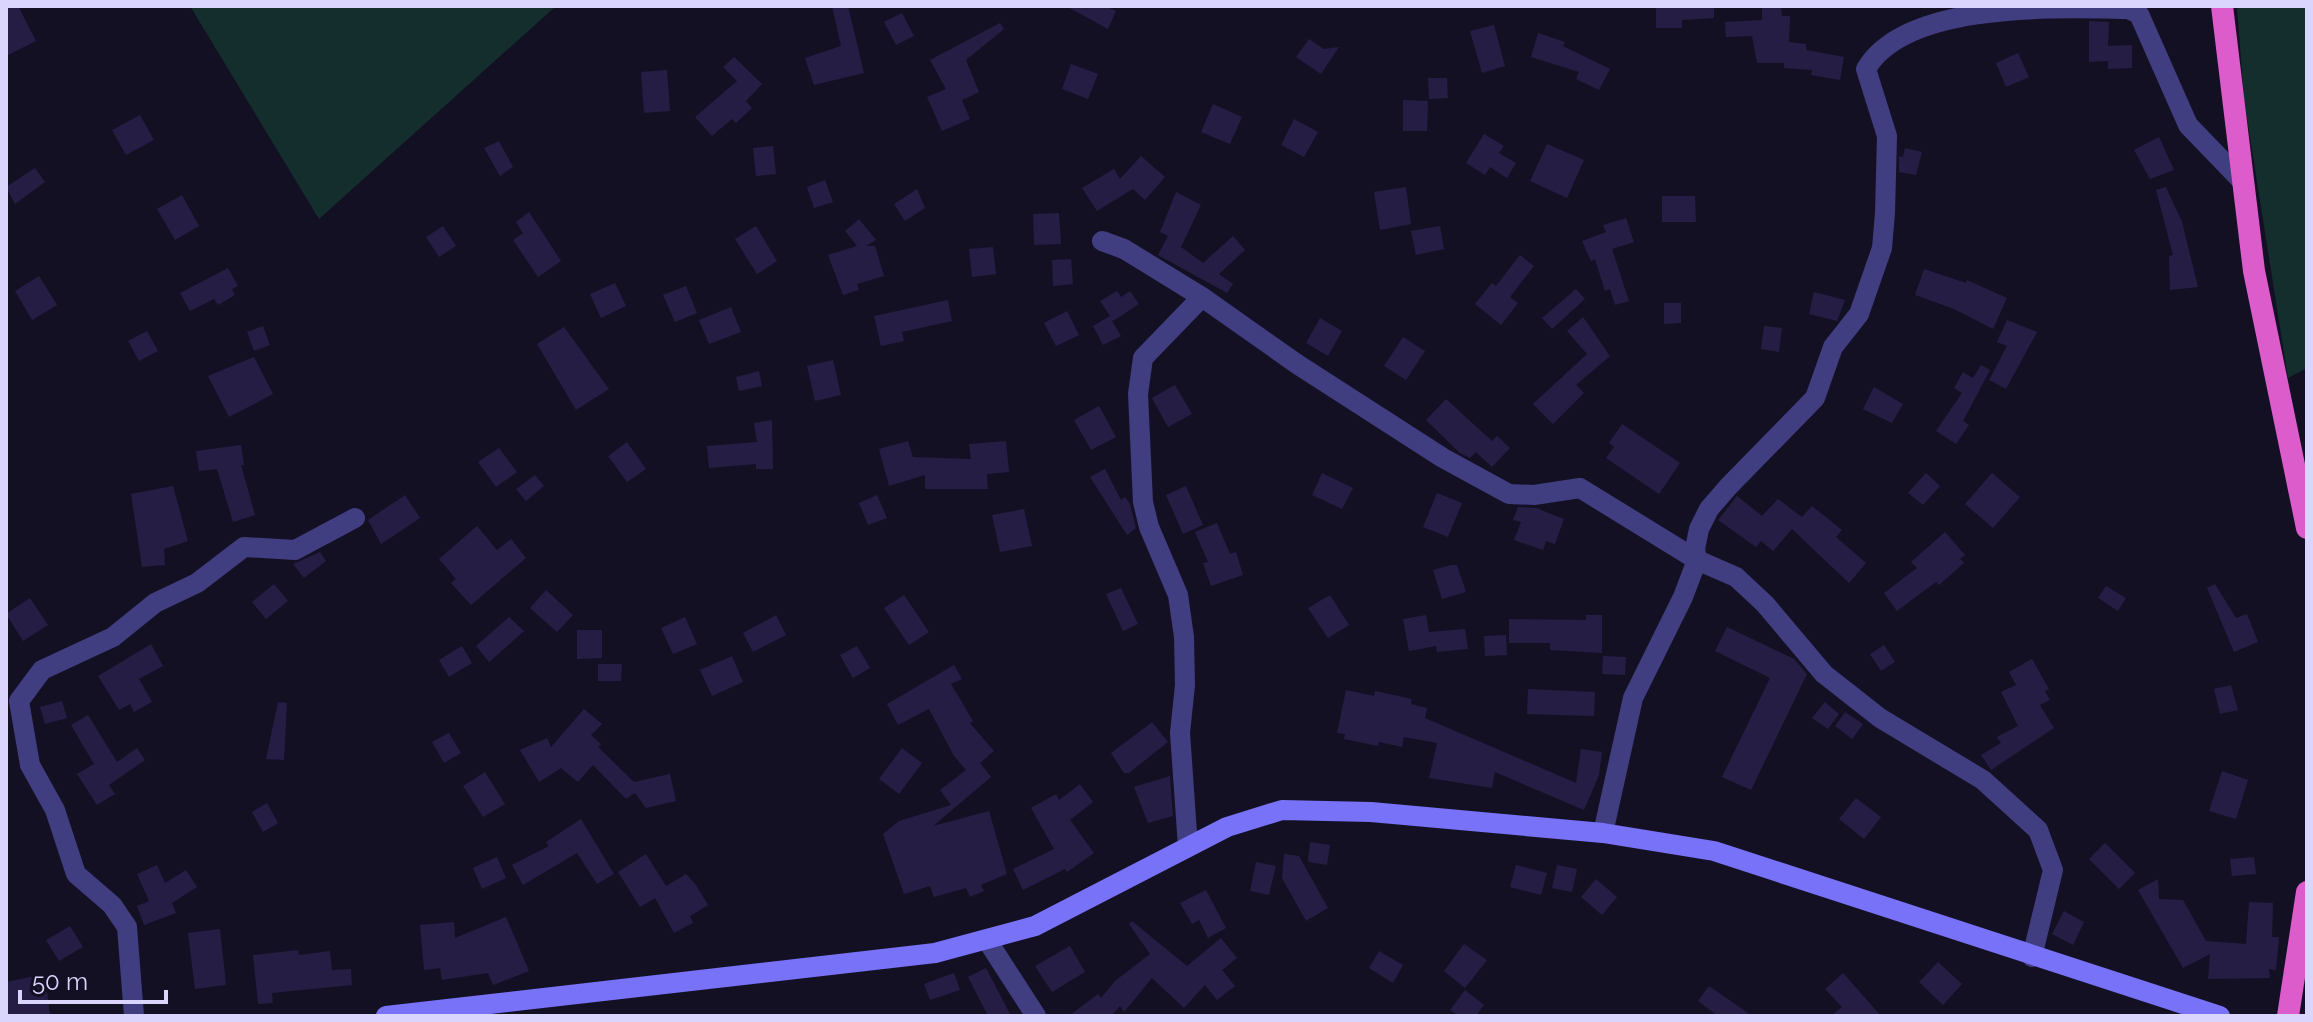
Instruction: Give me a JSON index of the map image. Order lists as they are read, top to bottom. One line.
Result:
{"scale_bar":"50 m"}
